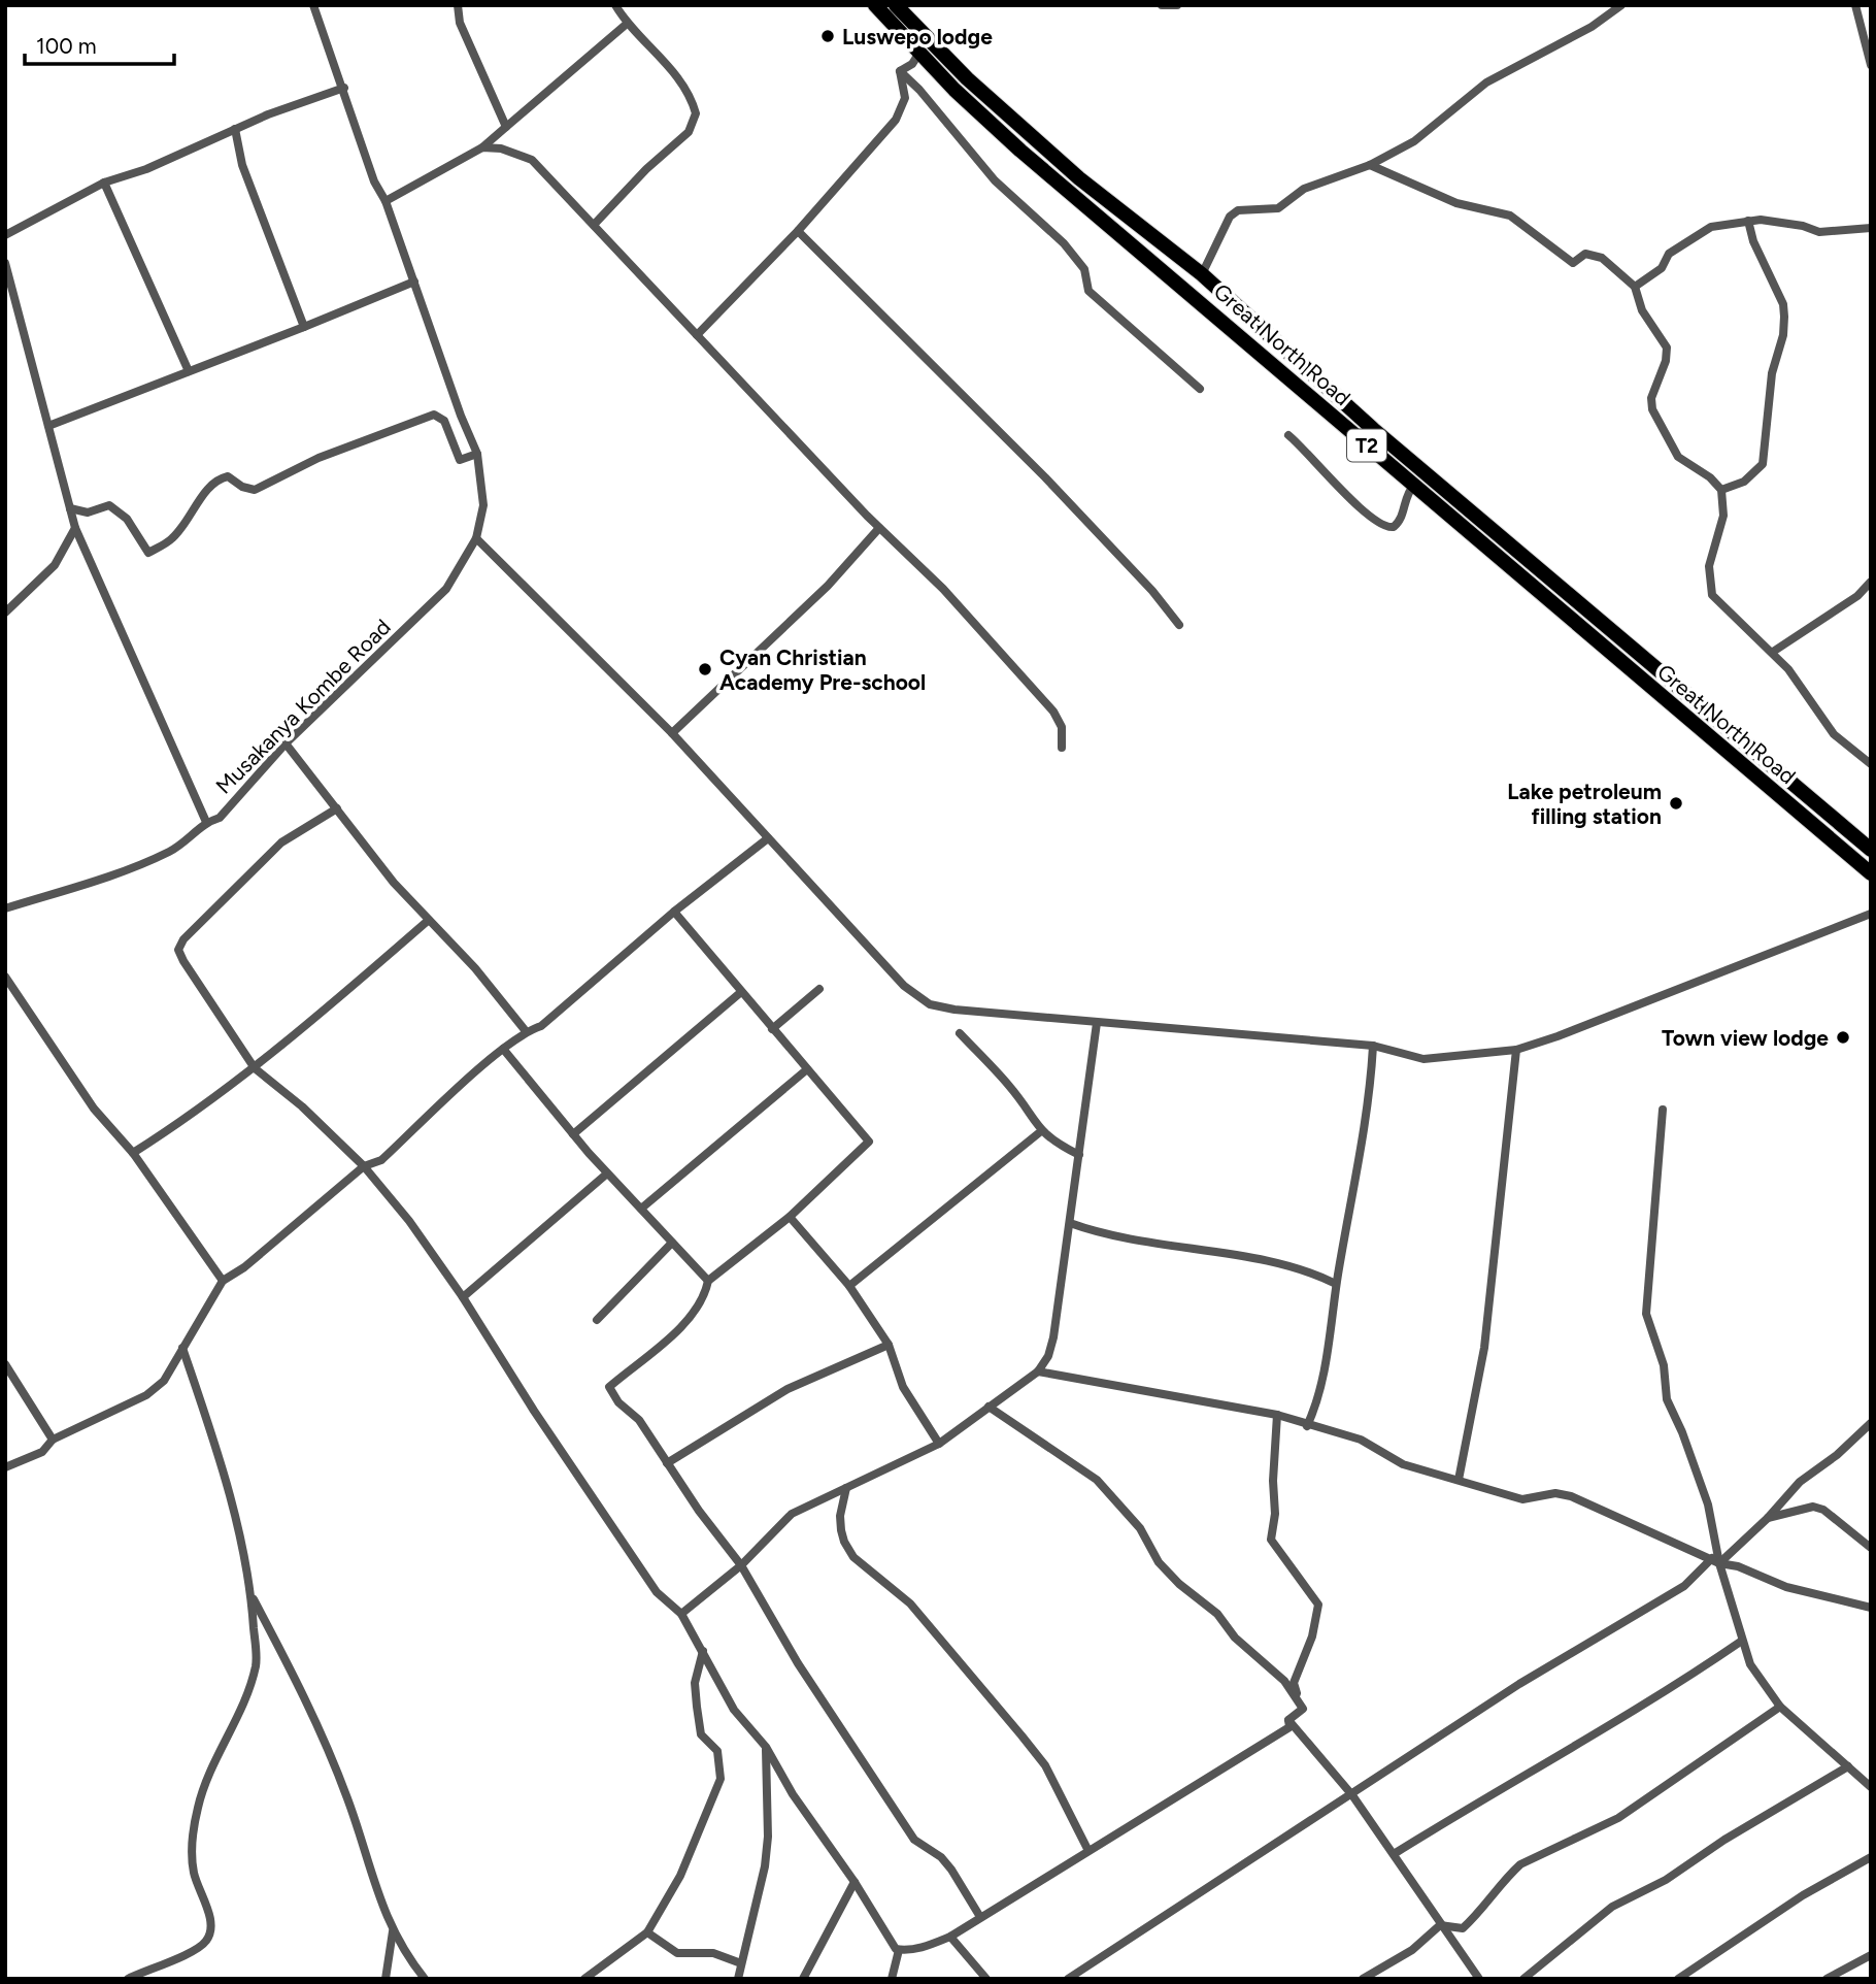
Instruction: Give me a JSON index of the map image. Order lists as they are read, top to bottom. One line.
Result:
{"streets":{"highway":["Great North Road","T2"],"street":["Musakanya Kombe Road"]},"places":["Luswepo lodge","Cyan Christian Academy Pre-school","Lake petroleum filling station","Town view lodge"],"scale_bar":"100 m"}
